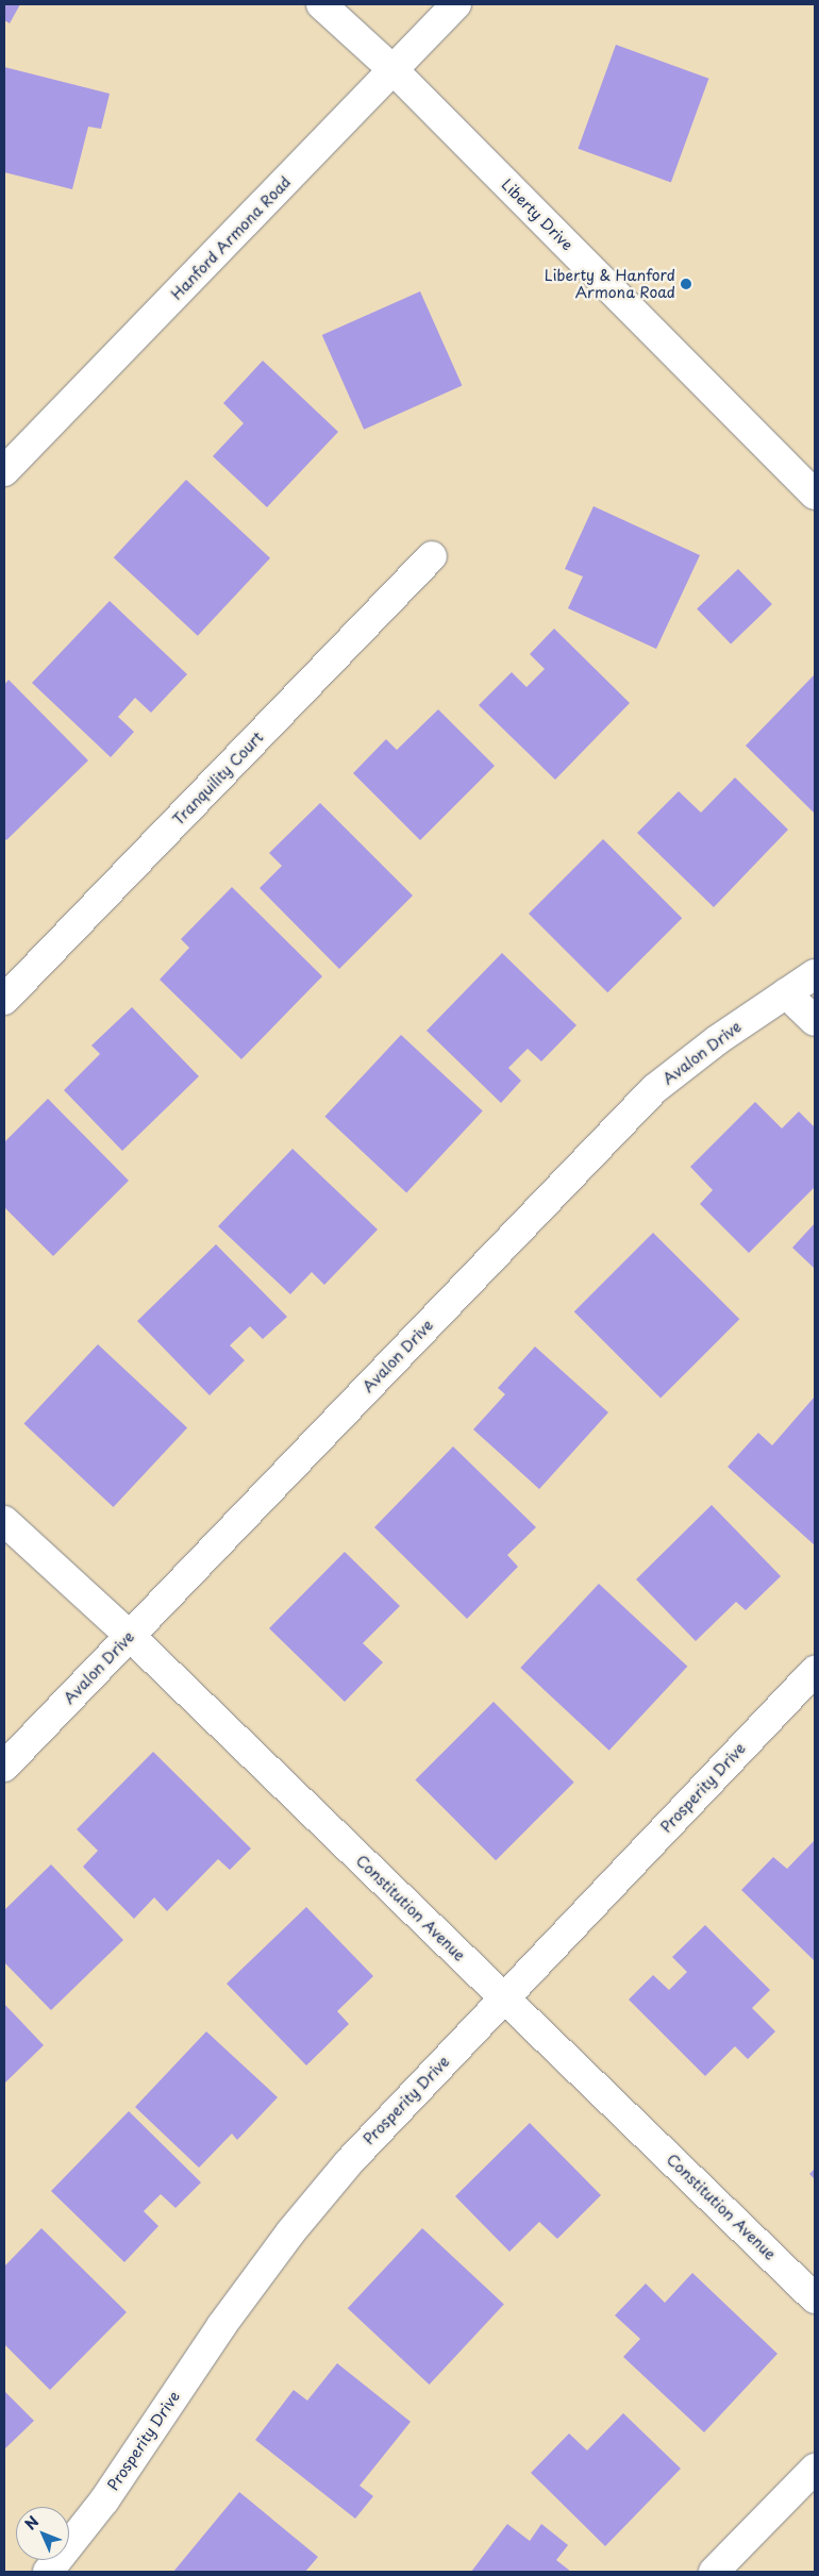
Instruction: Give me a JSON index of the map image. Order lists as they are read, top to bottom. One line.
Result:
{"streets":{"street":["Liberty Drive","Hanford Armona Road","Tranquility Court","Avalon Drive","Prosperity Drive","Constitution Avenue"]},"crossings":[["Liberty Drive","Hanford Armona Road"],["Avalon Drive","Constitution Avenue"],["Prosperity Drive","Constitution Avenue"]],"places":["Liberty & Hanford Armona Road"],"north":"top left"}
